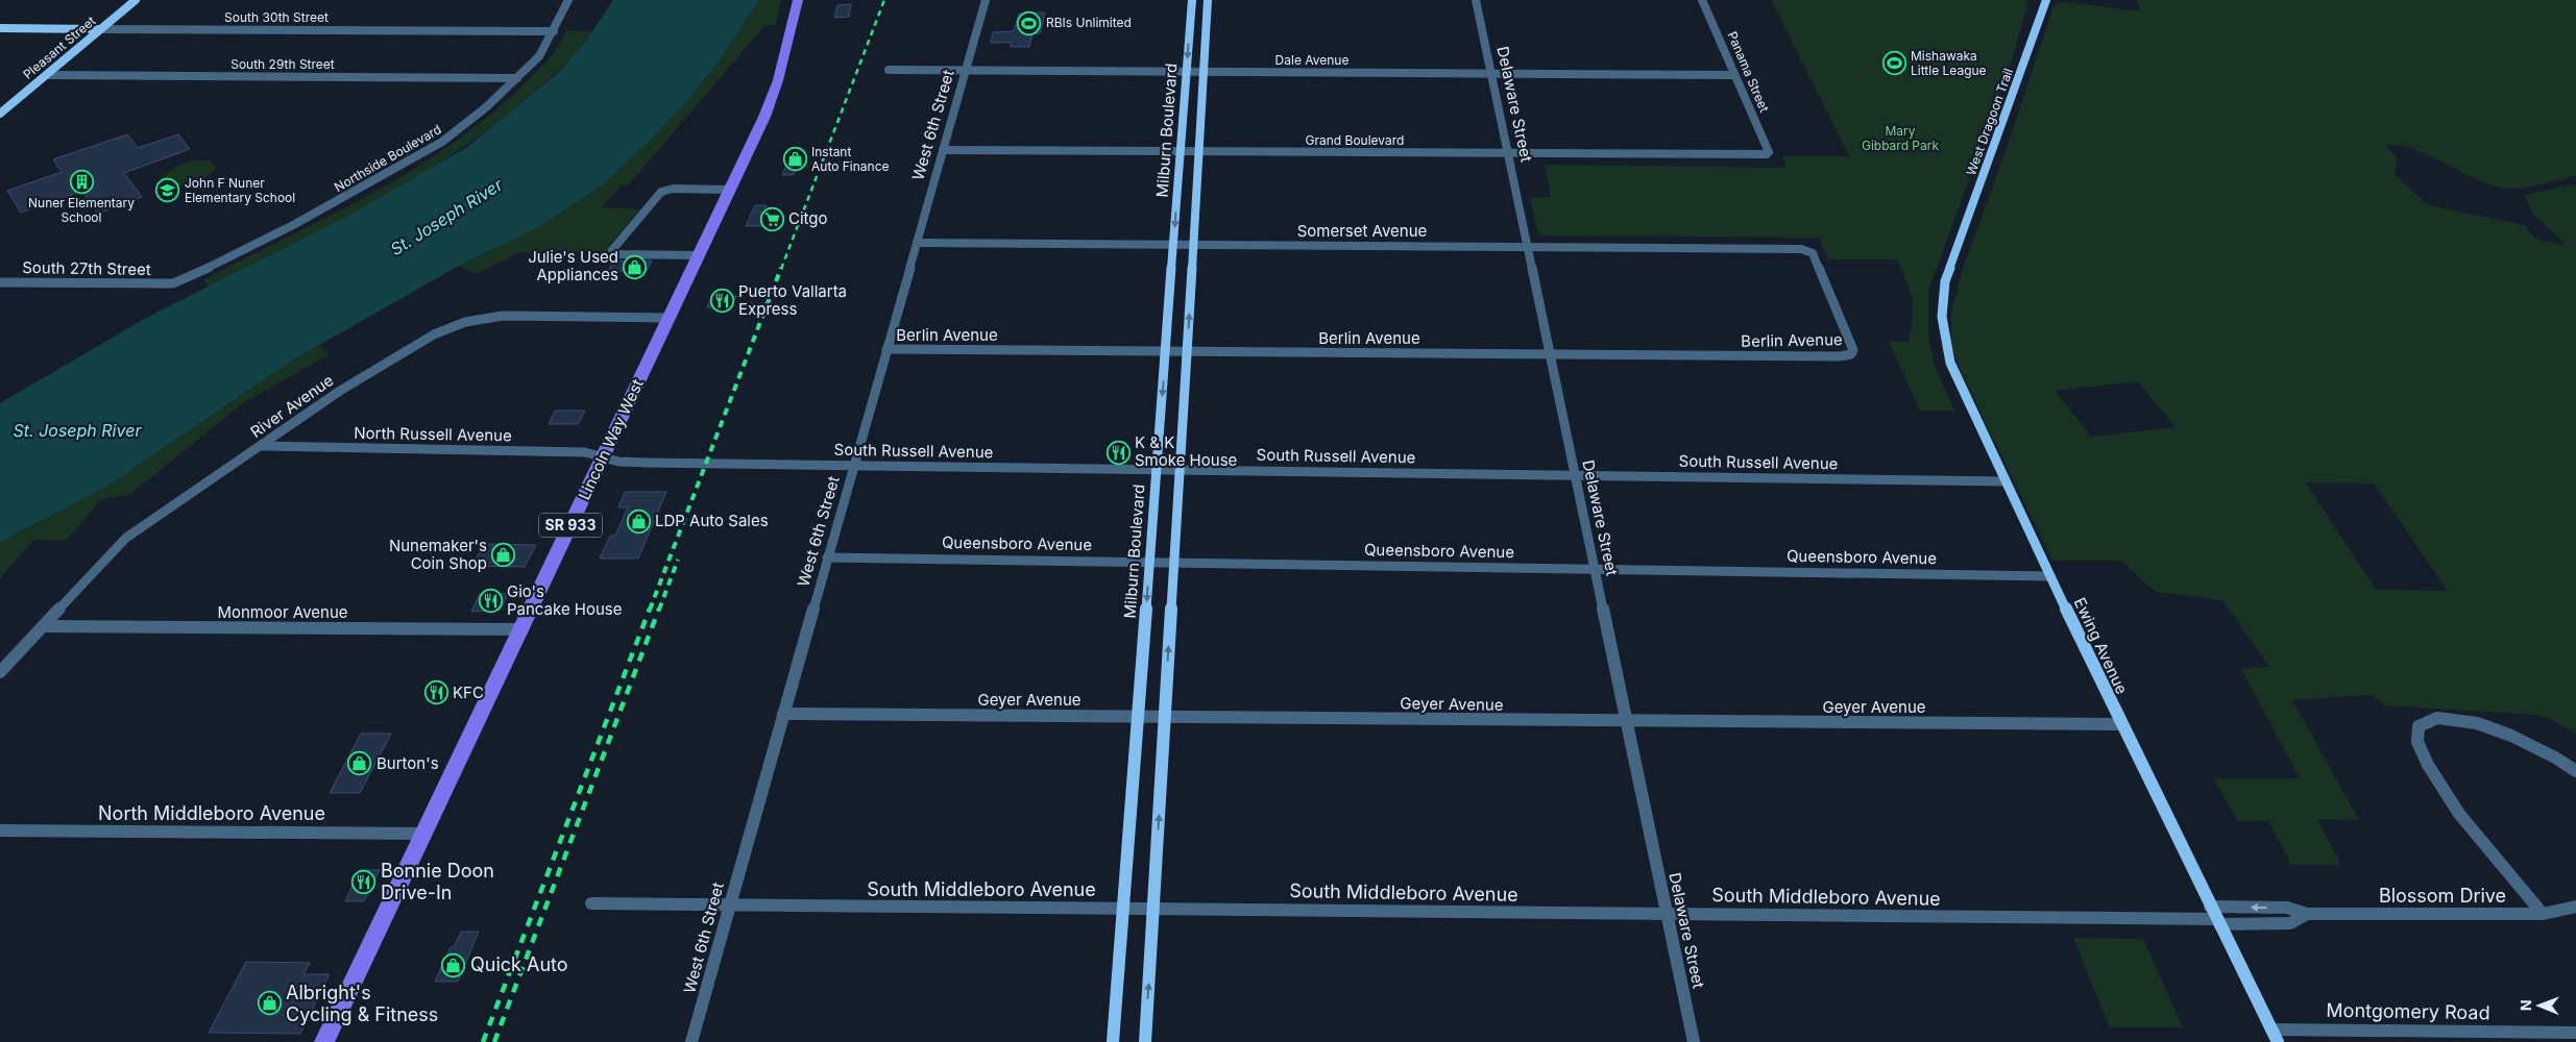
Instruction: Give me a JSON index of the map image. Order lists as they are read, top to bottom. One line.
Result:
{"streets":{"main road":["Lincoln Way West","SR 933"],"street":["South 30th Street","Pleasant Street","Dale Avenue","South 29th Street","Panama Street","Delaware Street","West Dragoon Trail","West 6th Street","Milburn Boulevard","Grand Boulevard","Northside Boulevard","Somerset Avenue","South 27th Street","Berlin Avenue","River Avenue","North Russell Avenue","South Russell Avenue","Queensboro Avenue","Monmoor Avenue","Ewing Avenue","Geyer Avenue","North Middleboro Avenue","South Middleboro Avenue","Blossom Drive","Montgomery Road"]},"crossings":[["South 30th Street","Pleasant Street"],["South 30th Street","Northside Boulevard"],["Pleasant Street","South 29th Street"],["Dale Avenue","Panama Street"],["Dale Avenue","Delaware Street"],["Dale Avenue","West 6th Street"],["Dale Avenue","Milburn Boulevard"],["South 29th Street","Northside Boulevard"],["Panama Street","Grand Boulevard"],["Delaware Street","Grand Boulevard"],["Delaware Street","Somerset Avenue"],["Delaware Street","Berlin Avenue"],["Delaware Street","South Russell Avenue"],["Delaware Street","Queensboro Avenue"],["Delaware Street","Geyer Avenue"],["Delaware Street","South Middleboro Avenue"],["West Dragoon Trail","Ewing Avenue"],["West 6th Street","Grand Boulevard"],["West 6th Street","Somerset Avenue"],["West 6th Street","Berlin Avenue"],["West 6th Street","South Russell Avenue"],["West 6th Street","Queensboro Avenue"],["West 6th Street","Geyer Avenue"],["West 6th Street","South Middleboro Avenue"],["Milburn Boulevard","Grand Boulevard"],["Milburn Boulevard","Somerset Avenue"],["Milburn Boulevard","Berlin Avenue"],["Milburn Boulevard","South Russell Avenue"],["Milburn Boulevard","Queensboro Avenue"],["Milburn Boulevard","Geyer Avenue"],["Milburn Boulevard","South Middleboro Avenue"],["Northside Boulevard","South 27th Street"],["Somerset Avenue","Berlin Avenue"],["River Avenue","North Russell Avenue"],["River Avenue","Lincoln Way West"],["River Avenue","Monmoor Avenue"],["North Russell Avenue","Lincoln Way West"],["North Russell Avenue","South Russell Avenue"],["Lincoln Way West","South Russell Avenue"],["Lincoln Way West","Monmoor Avenue"],["Lincoln Way West","North Middleboro Avenue"],["South Russell Avenue","Ewing Avenue"],["Queensboro Avenue","Ewing Avenue"],["Ewing Avenue","Geyer Avenue"],["Ewing Avenue","South Middleboro Avenue"],["Ewing Avenue","Blossom Drive"],["Ewing Avenue","Montgomery Road"],["South Middleboro Avenue","Blossom Drive"]],"water":["St. Joseph River"],"parks":["Mary Gibbard Park"],"places":{"sports":["RBIs Unlimited","Mishawaka Little League"],"shop":["Instant Auto Finance","Julie's Used Appliances","LDP Auto Sales","Nunemaker's Coin Shop","Burton's","Quick Auto","Albright's Cycling & Fitness"],"building":["Nuner Elementary School"],"school or university":["John F Nuner Elementary School"],"supermarket":["Citgo"],"restaurant":["Puerto Vallarta Express","K & K Smoke House","Gio's Pancake House","KFC","Bonnie Doon Drive-In"]},"north":"left"}
